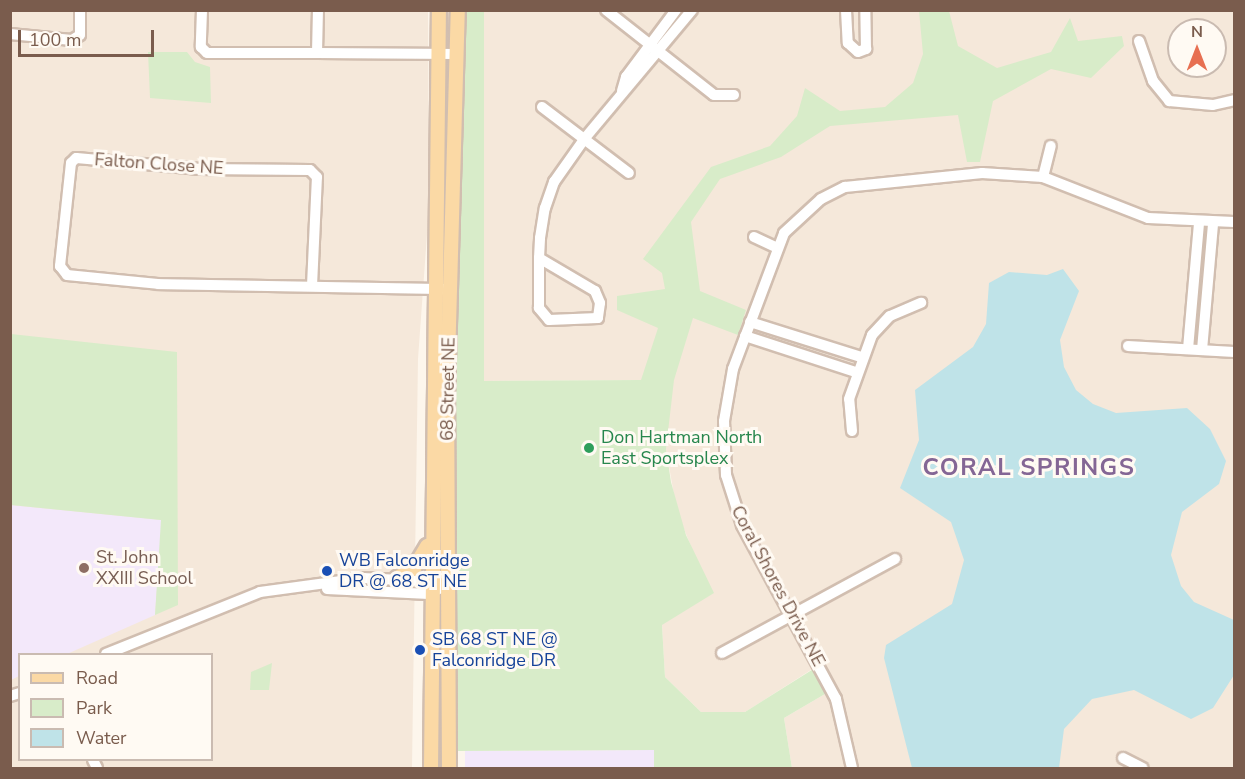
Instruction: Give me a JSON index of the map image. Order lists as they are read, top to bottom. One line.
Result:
{"streets":{"main road":["68 Street NE"],"street":["Falton Close NE","Coral Shores Drive NE"]},"crossings":[["Falton Close NE","68 Street NE"]],"districts":["CORAL SPRINGS"],"places":["Don Hartman North East Sportsplex","St. John XXIII School","WB Falconridge DR @ 68 ST NE","SB 68 ST NE @ Falconridge DR"],"legend":["Road","Park","Water"],"scale_bar":"100 m","north":"top"}
